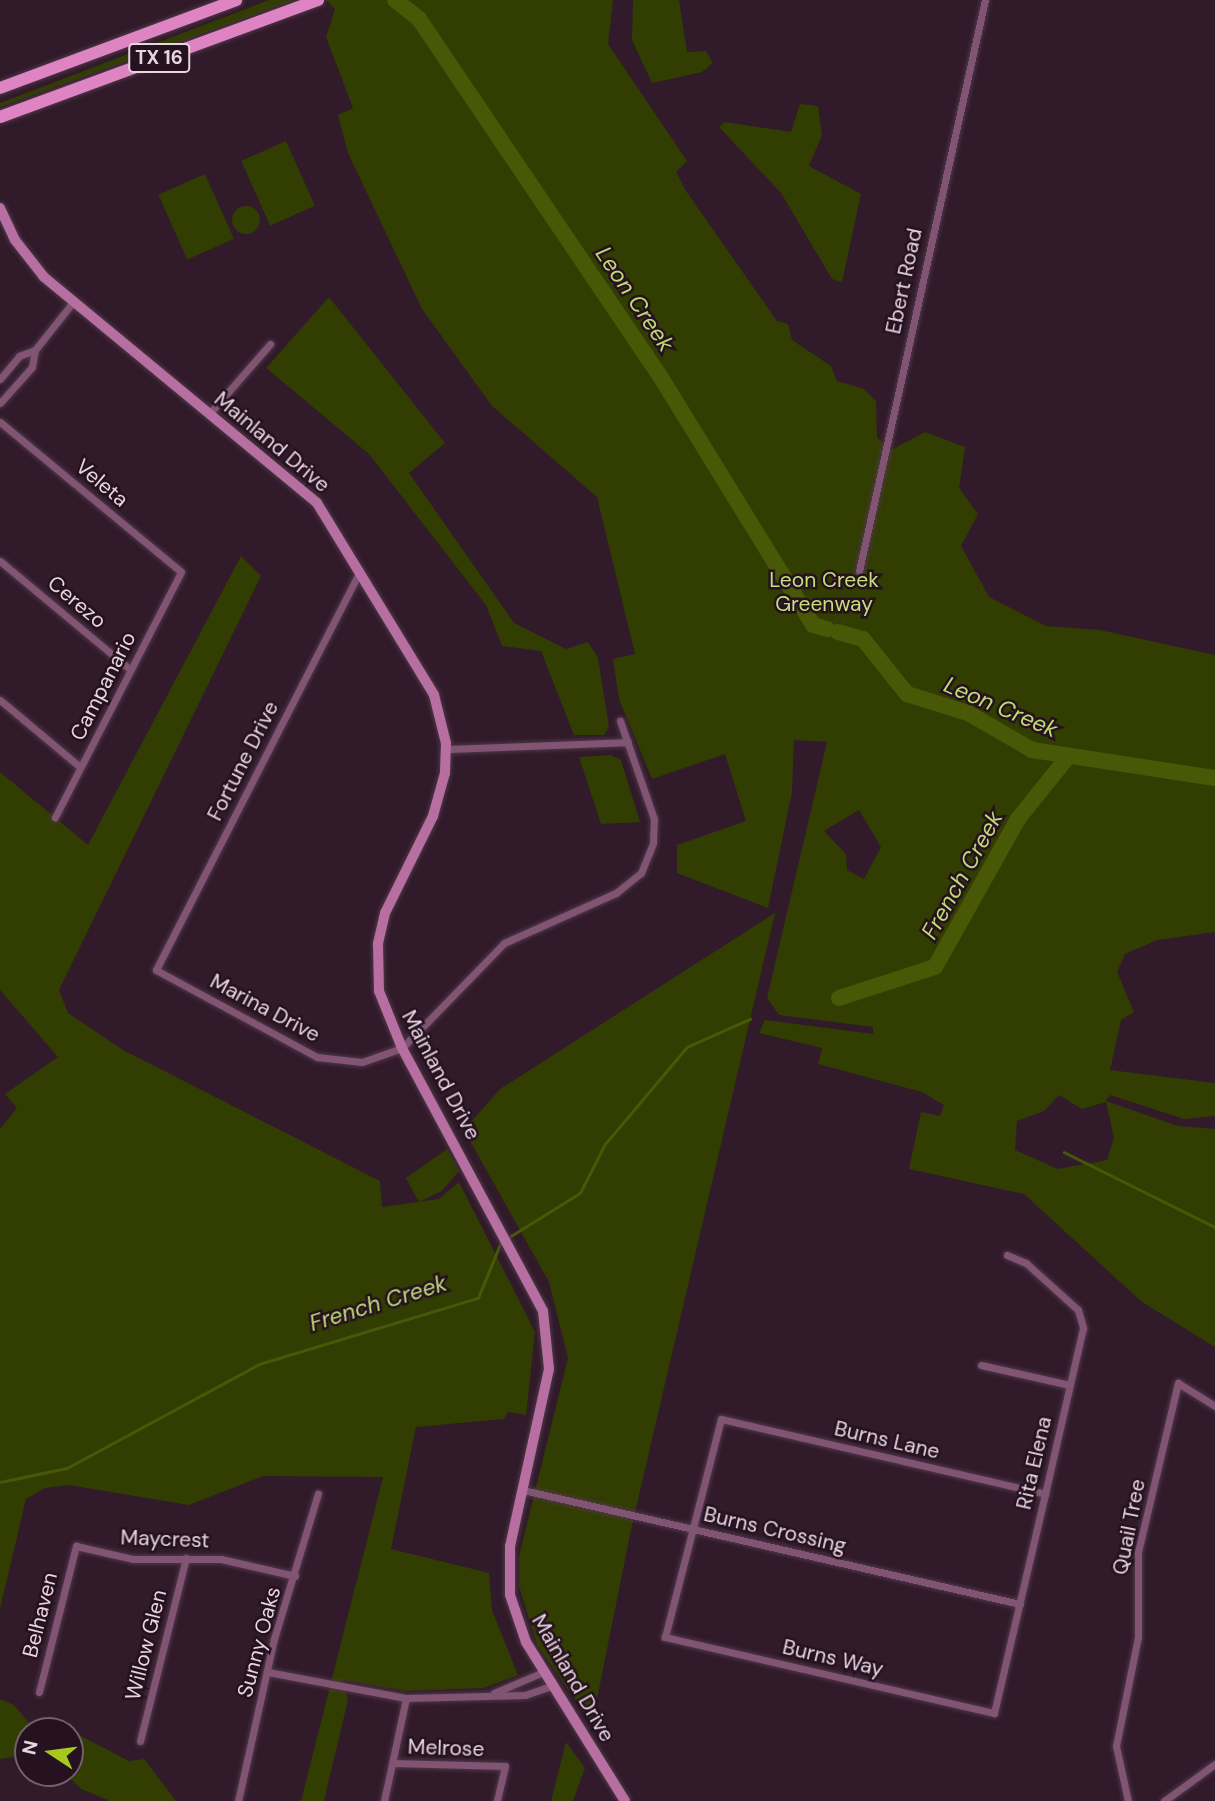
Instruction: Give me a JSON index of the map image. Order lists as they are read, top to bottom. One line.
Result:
{"streets":{"main road":["TX 16","Mainland Drive"],"street":["Ebert Road","Veleta","Cerezo","Campanario","Fortune Drive","Marina Drive","Burns Lane","Rita Elena","Quail Tree","Burns Crossing","Maycrest","Belhaven","Sunny Oaks","Willow Glen","Burns Way","Melrose"]},"crossings":[["Mainland Drive","Fortune Drive"],["Mainland Drive","Marina Drive"],["Mainland Drive","Burns Crossing"],["Veleta","Campanario"],["Cerezo","Campanario"],["Fortune Drive","Marina Drive"],["Burns Lane","Rita Elena"],["Burns Lane","Burns Crossing"],["Burns Lane","Burns Way"],["Rita Elena","Burns Crossing"],["Rita Elena","Burns Way"],["Burns Crossing","Burns Way"],["Maycrest","Belhaven"],["Maycrest","Sunny Oaks"],["Maycrest","Willow Glen"]],"water":["Leon Creek","French Creek"],"parks":["Leon Creek Greenway"],"north":"left"}
